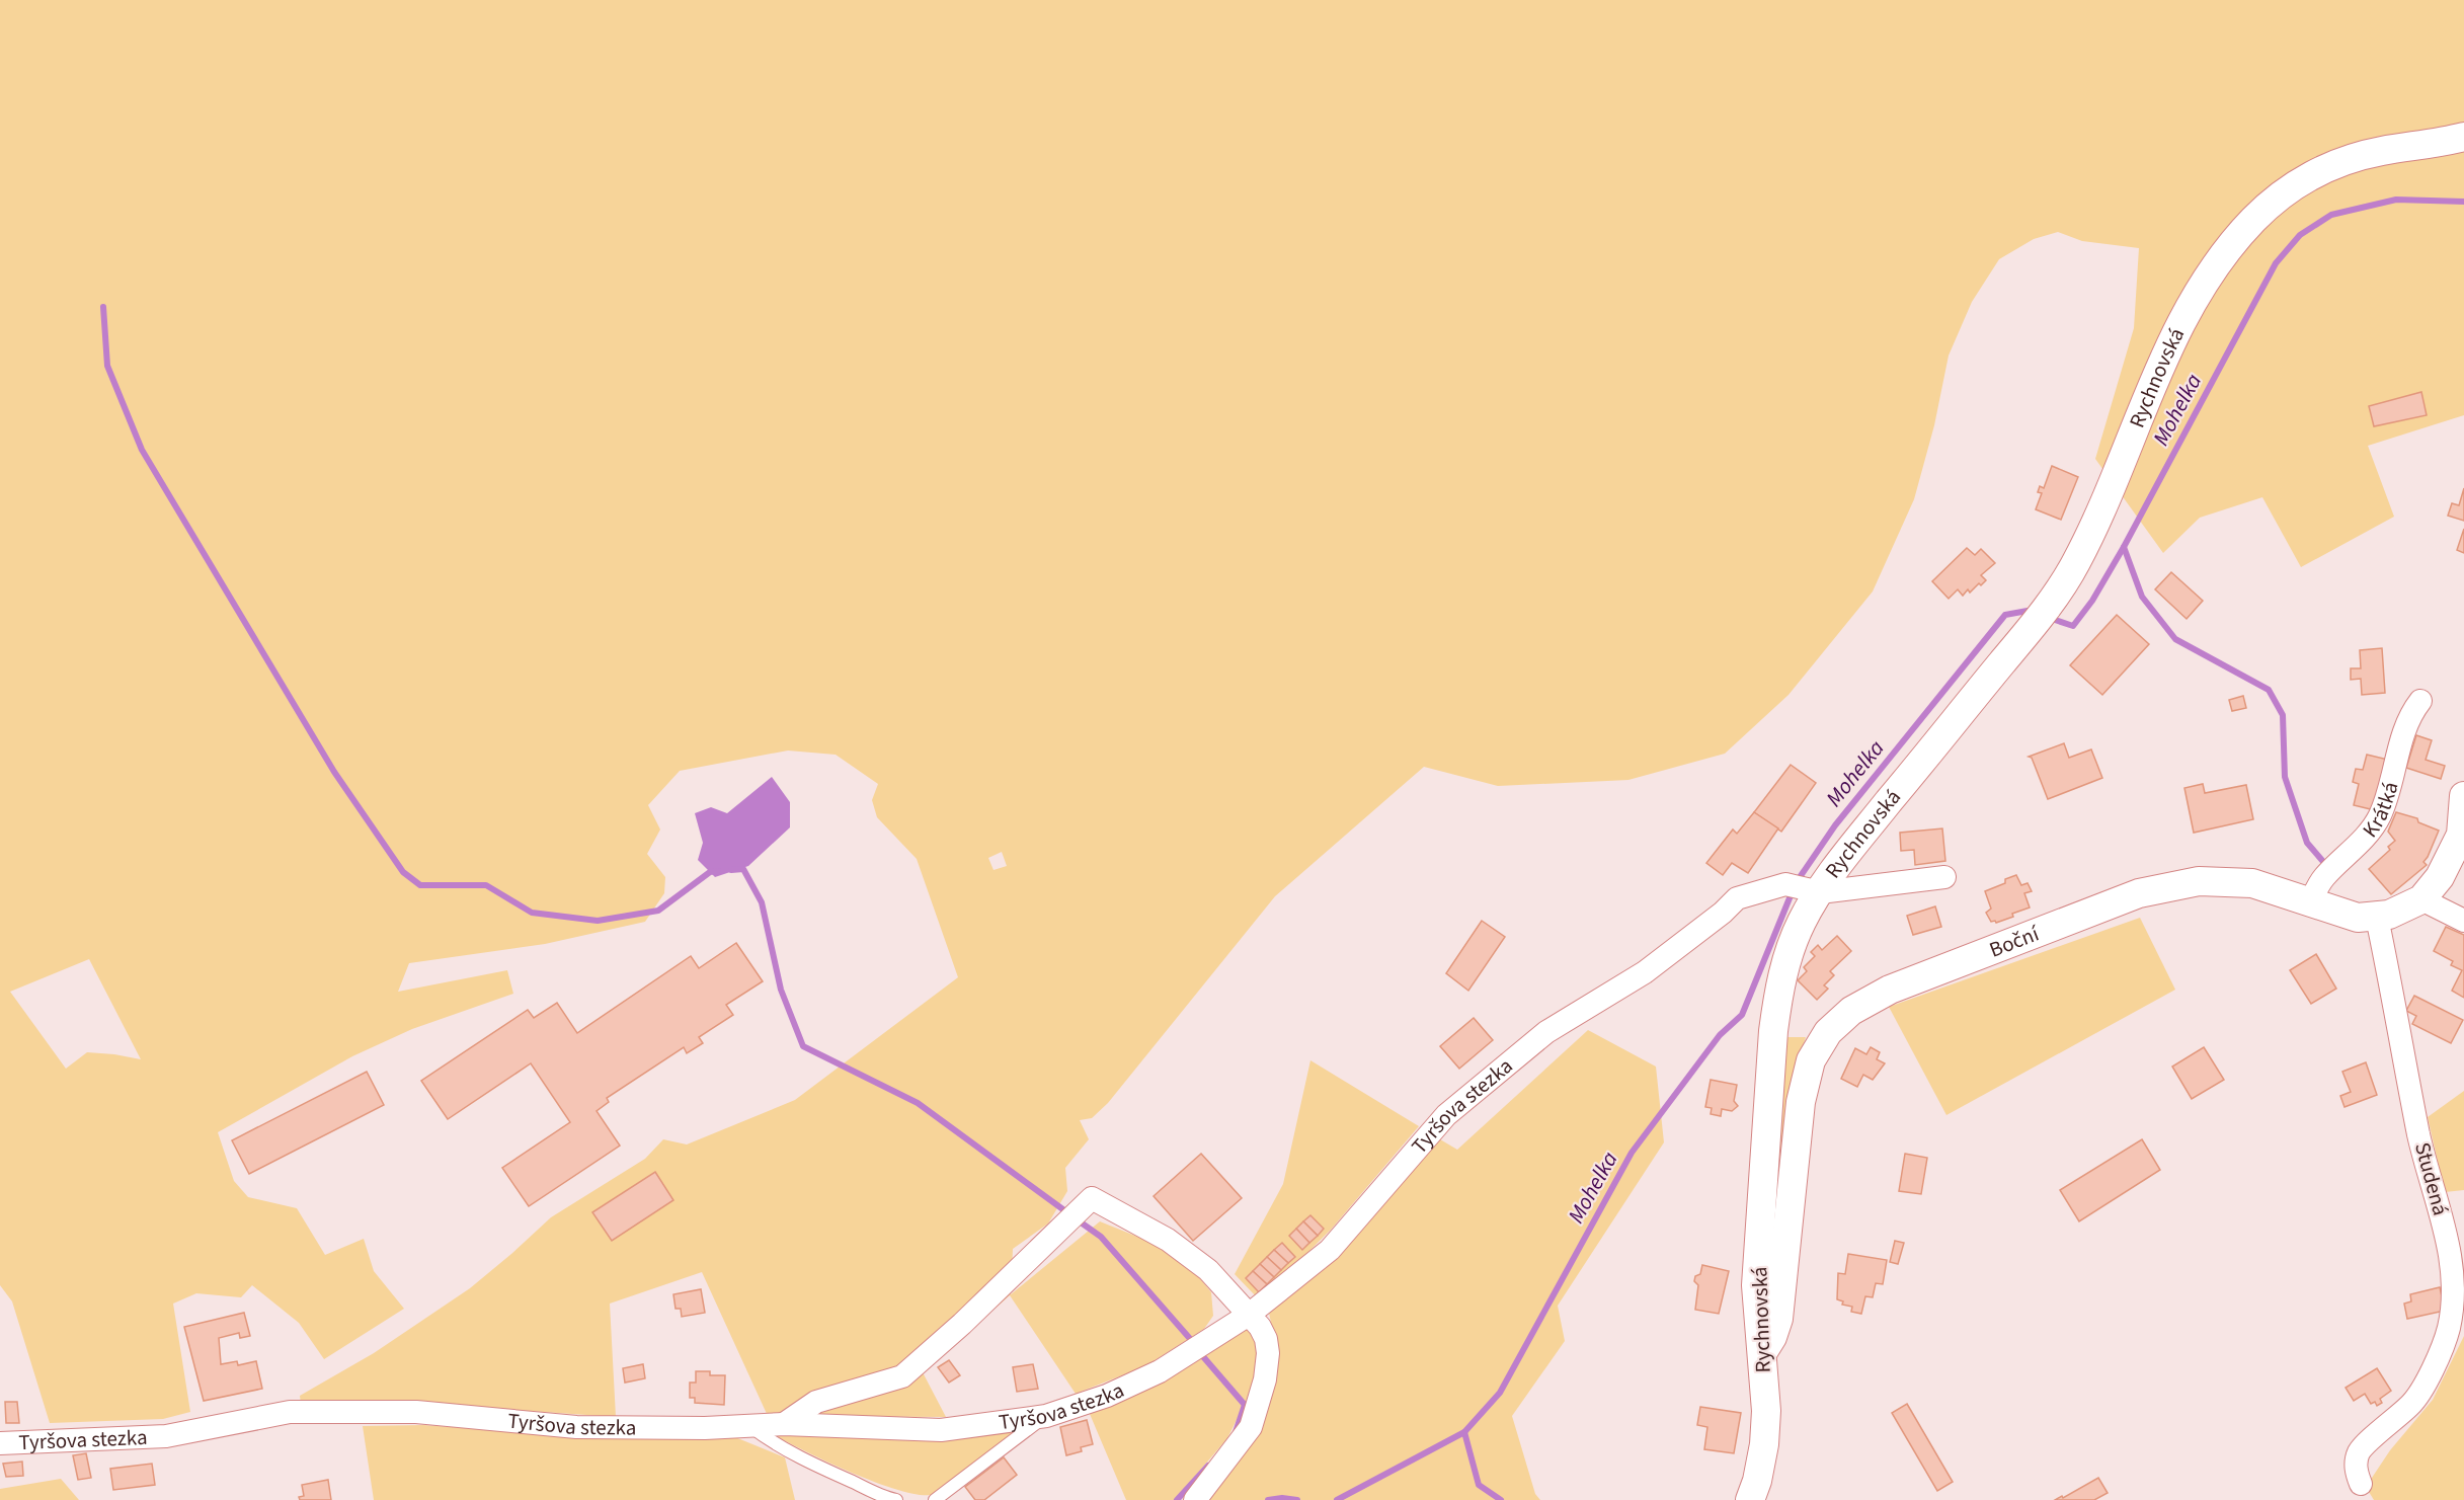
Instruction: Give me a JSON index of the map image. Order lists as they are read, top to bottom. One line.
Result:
{"streets":{"street":["Rychnovská","Krátká","Boční","Tyršova stezka","Studená"]},"crossings":[["Rychnovská","Boční"],["Rychnovská","Tyršova stezka"],["Krátká","Boční"],["Boční","Studená"]],"water":["Mohelka"]}
